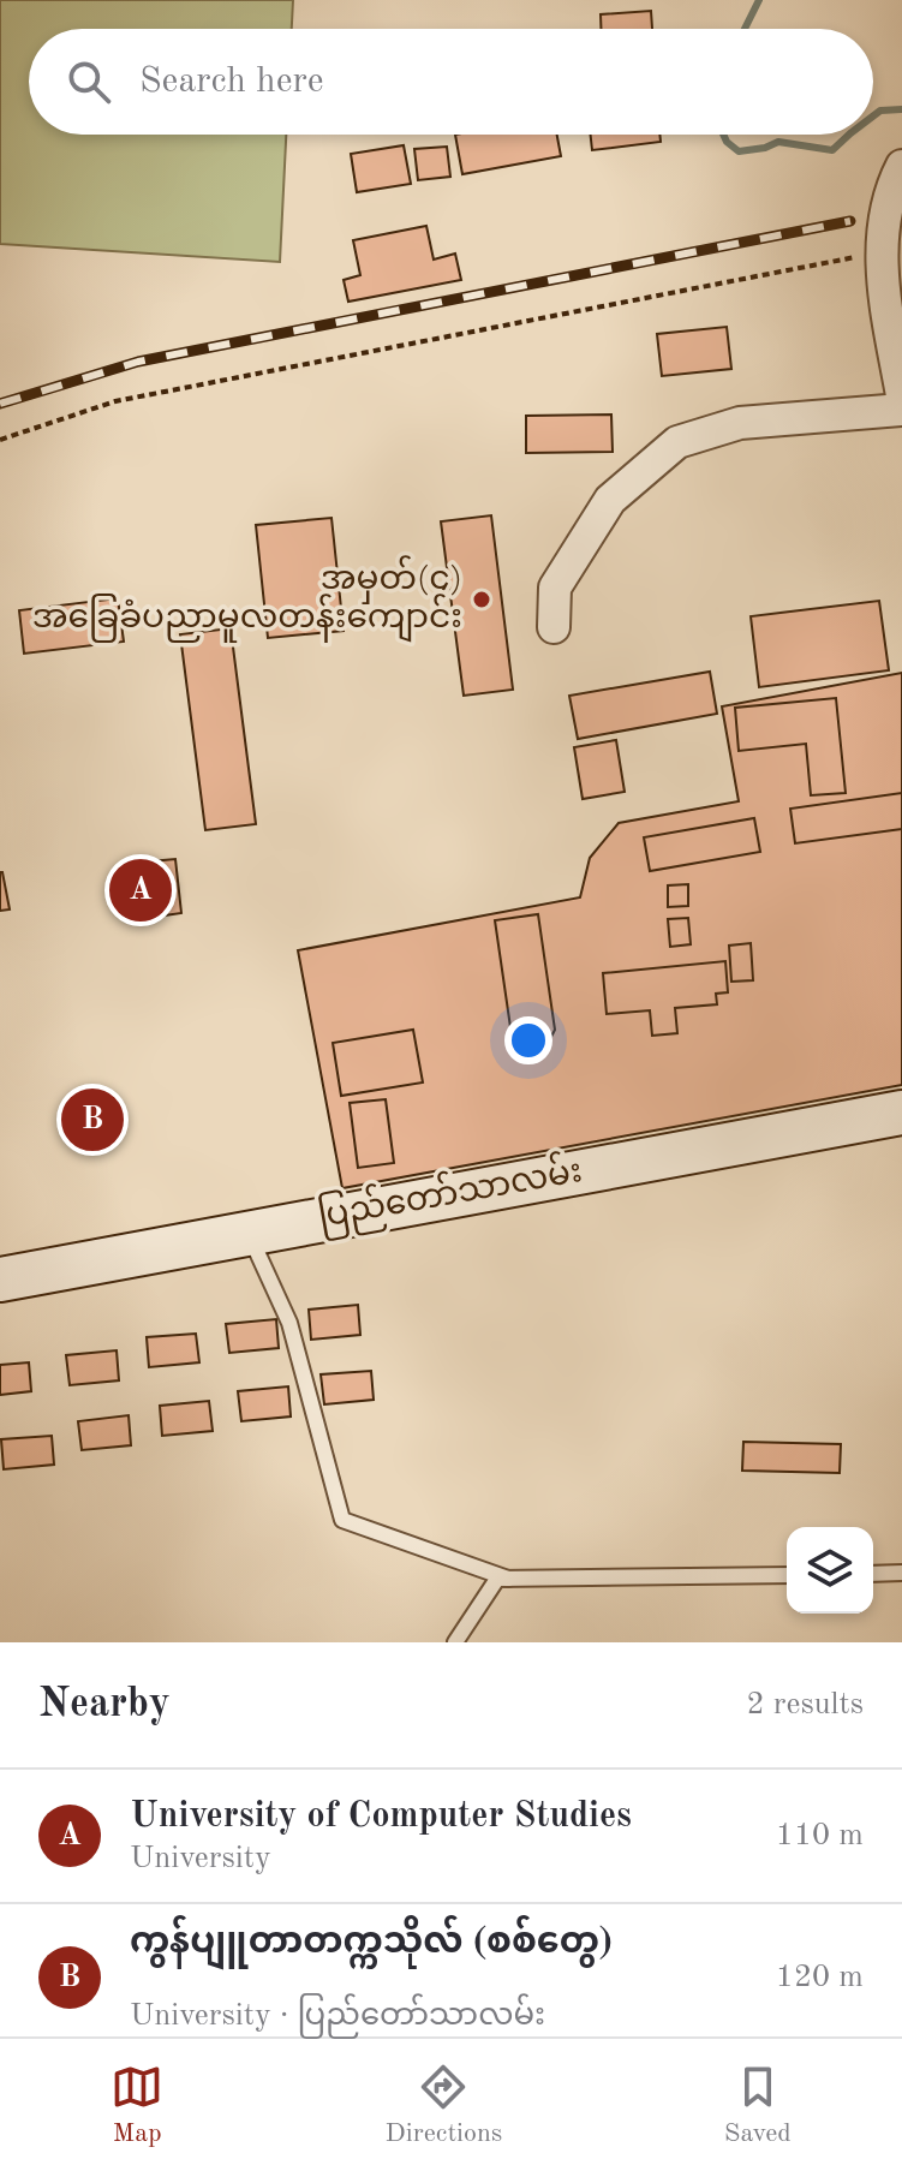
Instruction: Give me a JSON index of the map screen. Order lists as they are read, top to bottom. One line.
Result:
{"streets":{"street":["ပြည်တော်သာလမ်း"]},"places":["အမှတ်(၄) အခြေခံပညာမူလတန်းကျောင်း"],"page":{"search":"Search here","pins":["A","B"],"heading":["Nearby","2 results"],"list":[{"mark":"A","name":"University of Computer Studies","note":"University","value":"110 m"},{"mark":"B","name":"ကွန်ပျူတာတက္ကသိုလ် (စစ်တွေ)","note":"University · ပြည်တော်သာလမ်း","value":"120 m"}],"nav":["Map","Directions","Saved"]}}
